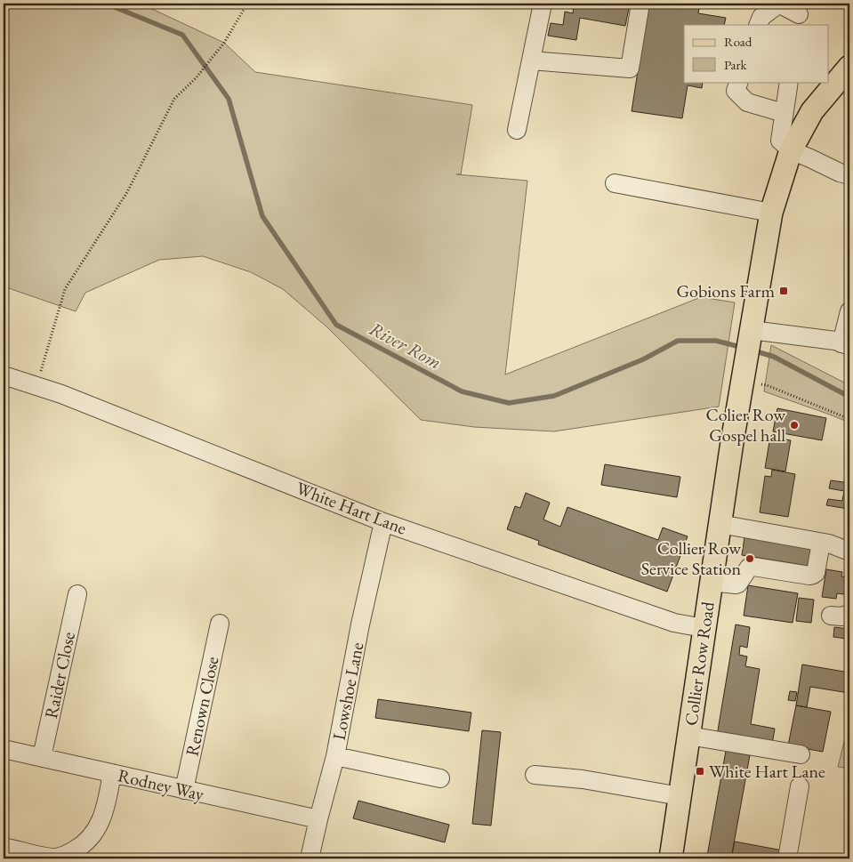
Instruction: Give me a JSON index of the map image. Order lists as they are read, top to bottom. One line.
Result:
{"streets":{"main road":["Collier Row Road"],"street":["White Hart Lane","Raider Close","Lowshoe Lane","Renown Close","Rodney Way"]},"crossings":[["White Hart Lane","Collier Row Road"],["White Hart Lane","Lowshoe Lane"],["Raider Close","Rodney Way"],["Lowshoe Lane","Rodney Way"],["Renown Close","Rodney Way"]],"water":["River Rom"],"places":{"transit":["Gobions Farm","White Hart Lane"],"other":["Colier Row Gospel hall","Collier Row Service Station"]},"legend":["Road","Park"]}
